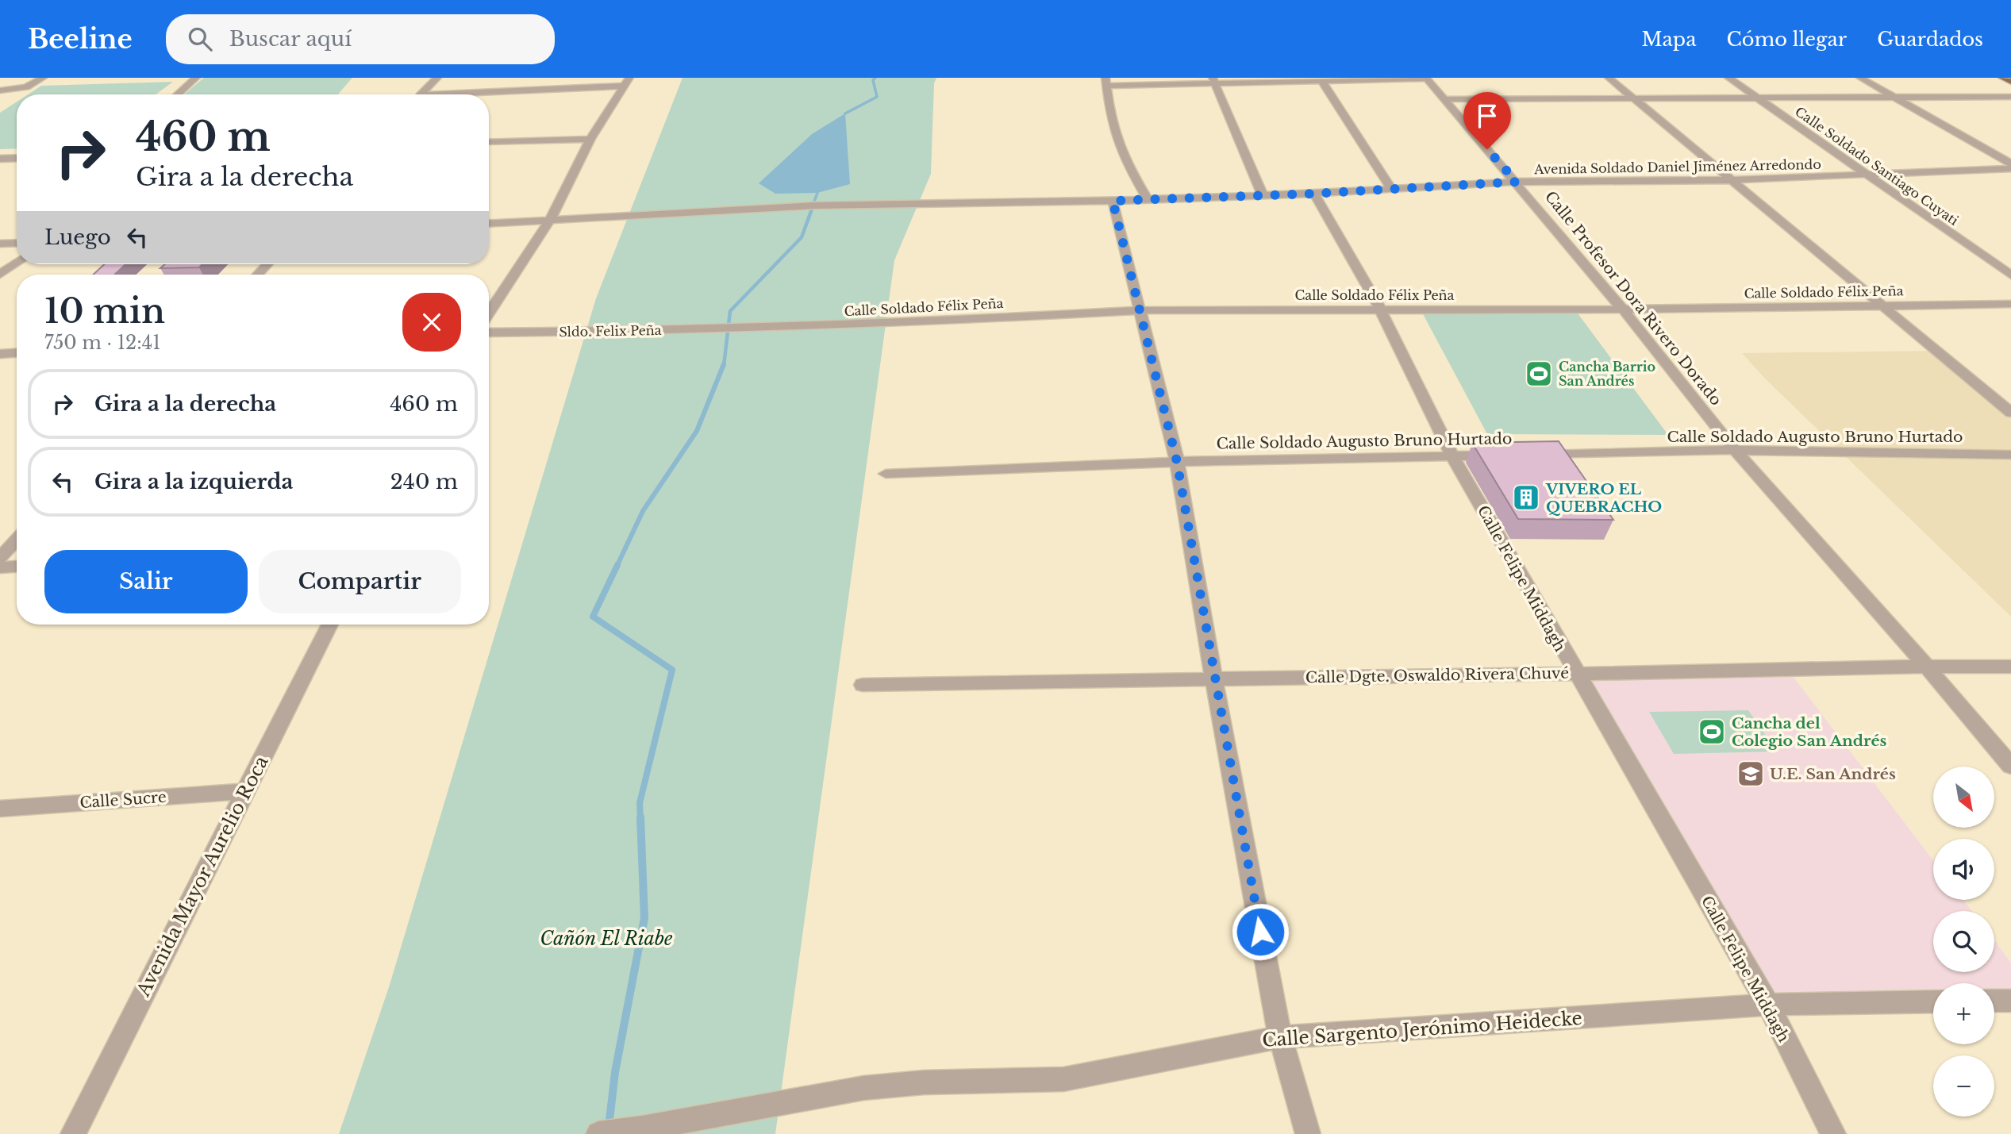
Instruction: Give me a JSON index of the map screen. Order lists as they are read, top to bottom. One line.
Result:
{"streets":{"street":["Calle Soldado Santiago Cuyati","Avenida Soldado Daniel Jiménez Arredondo","Calle Soldado Félix Peña","Calle Profesor Dora Rivero Dorado","Sldo. Felix Peña","Calle Soldado Augusto Bruno Hurtado","Calle Felipe Middagh","Calle Dgte. Oswaldo Rivera Chuvé","Calle Sucre","Avenida Mayor Aurelio Roca","Calle Sargento Jerónimo Heidecke"]},"crossings":[["Calle Soldado Santiago Cuyati","Avenida Soldado Daniel Jiménez Arredondo"],["Avenida Soldado Daniel Jiménez Arredondo","Calle Profesor Dora Rivero Dorado"],["Avenida Soldado Daniel Jiménez Arredondo","Calle Felipe Middagh"],["Calle Soldado Félix Peña","Calle Profesor Dora Rivero Dorado"],["Calle Soldado Félix Peña","Sldo. Felix Peña"],["Calle Soldado Félix Peña","Calle Felipe Middagh"],["Calle Profesor Dora Rivero Dorado","Calle Soldado Augusto Bruno Hurtado"],["Calle Profesor Dora Rivero Dorado","Calle Dgte. Oswaldo Rivera Chuvé"],["Calle Soldado Augusto Bruno Hurtado","Calle Felipe Middagh"],["Calle Felipe Middagh","Calle Dgte. Oswaldo Rivera Chuvé"],["Calle Felipe Middagh","Calle Sargento Jerónimo Heidecke"],["Calle Sucre","Avenida Mayor Aurelio Roca"]],"parks":["Cañón El Riabe"],"places":{"sports":["Cancha Barrio San Andrés","Cancha del Colegio San Andrés"],"building":["VIVERO EL QUEBRACHO"],"school or university":["U.E. San Andrés"]},"north":"bottom right","page":{"header":"Beeline","search":"Buscar aquí","nav":["Mapa","Cómo llegar","Guardados"],"turn":["460 m","Gira a la derecha"],"then":"Luego","heading":["10 min","750 m · 12:41"],"list":[{"name":"Gira a la derecha","value":"460 m"},{"name":"Gira a la izquierda","value":"240 m"}],"buttons":["Salir","Compartir"],"map_buttons":["+","−"]}}
